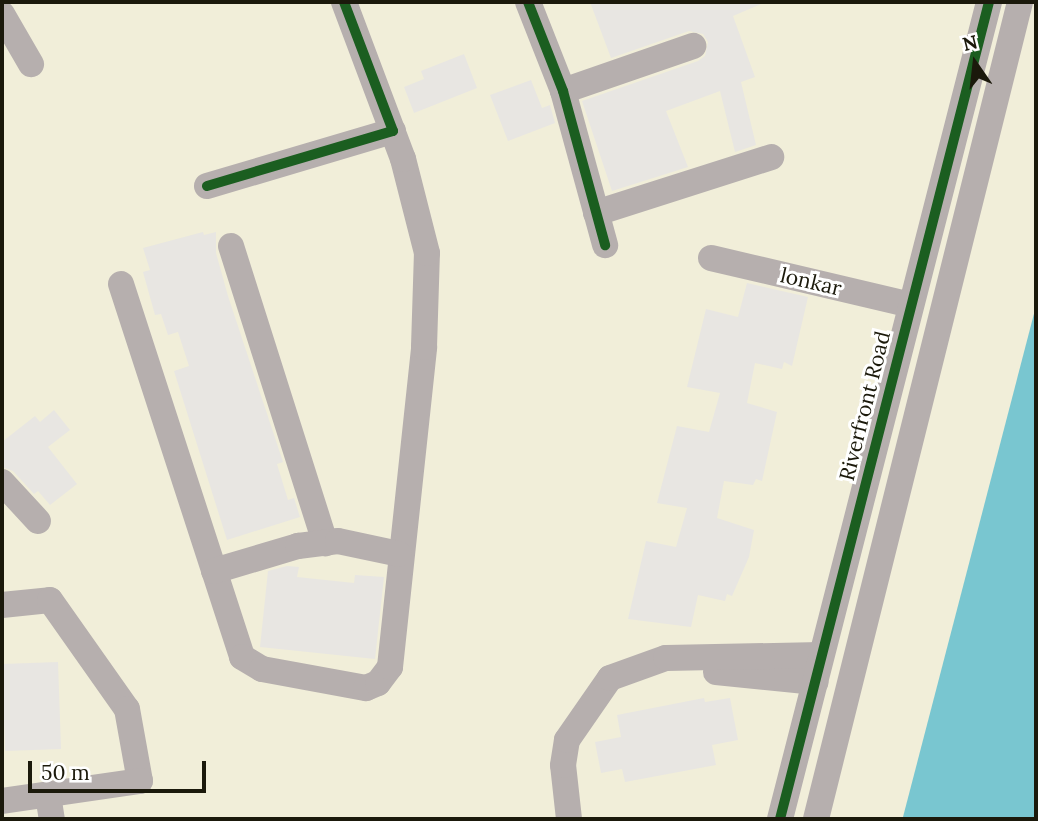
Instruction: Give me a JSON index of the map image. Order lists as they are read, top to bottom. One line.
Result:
{"streets":{"street":["lonkar","Riverfront Road"]},"crossings":[["lonkar","Riverfront Road"]],"scale_bar":"50 m","north":"top"}
